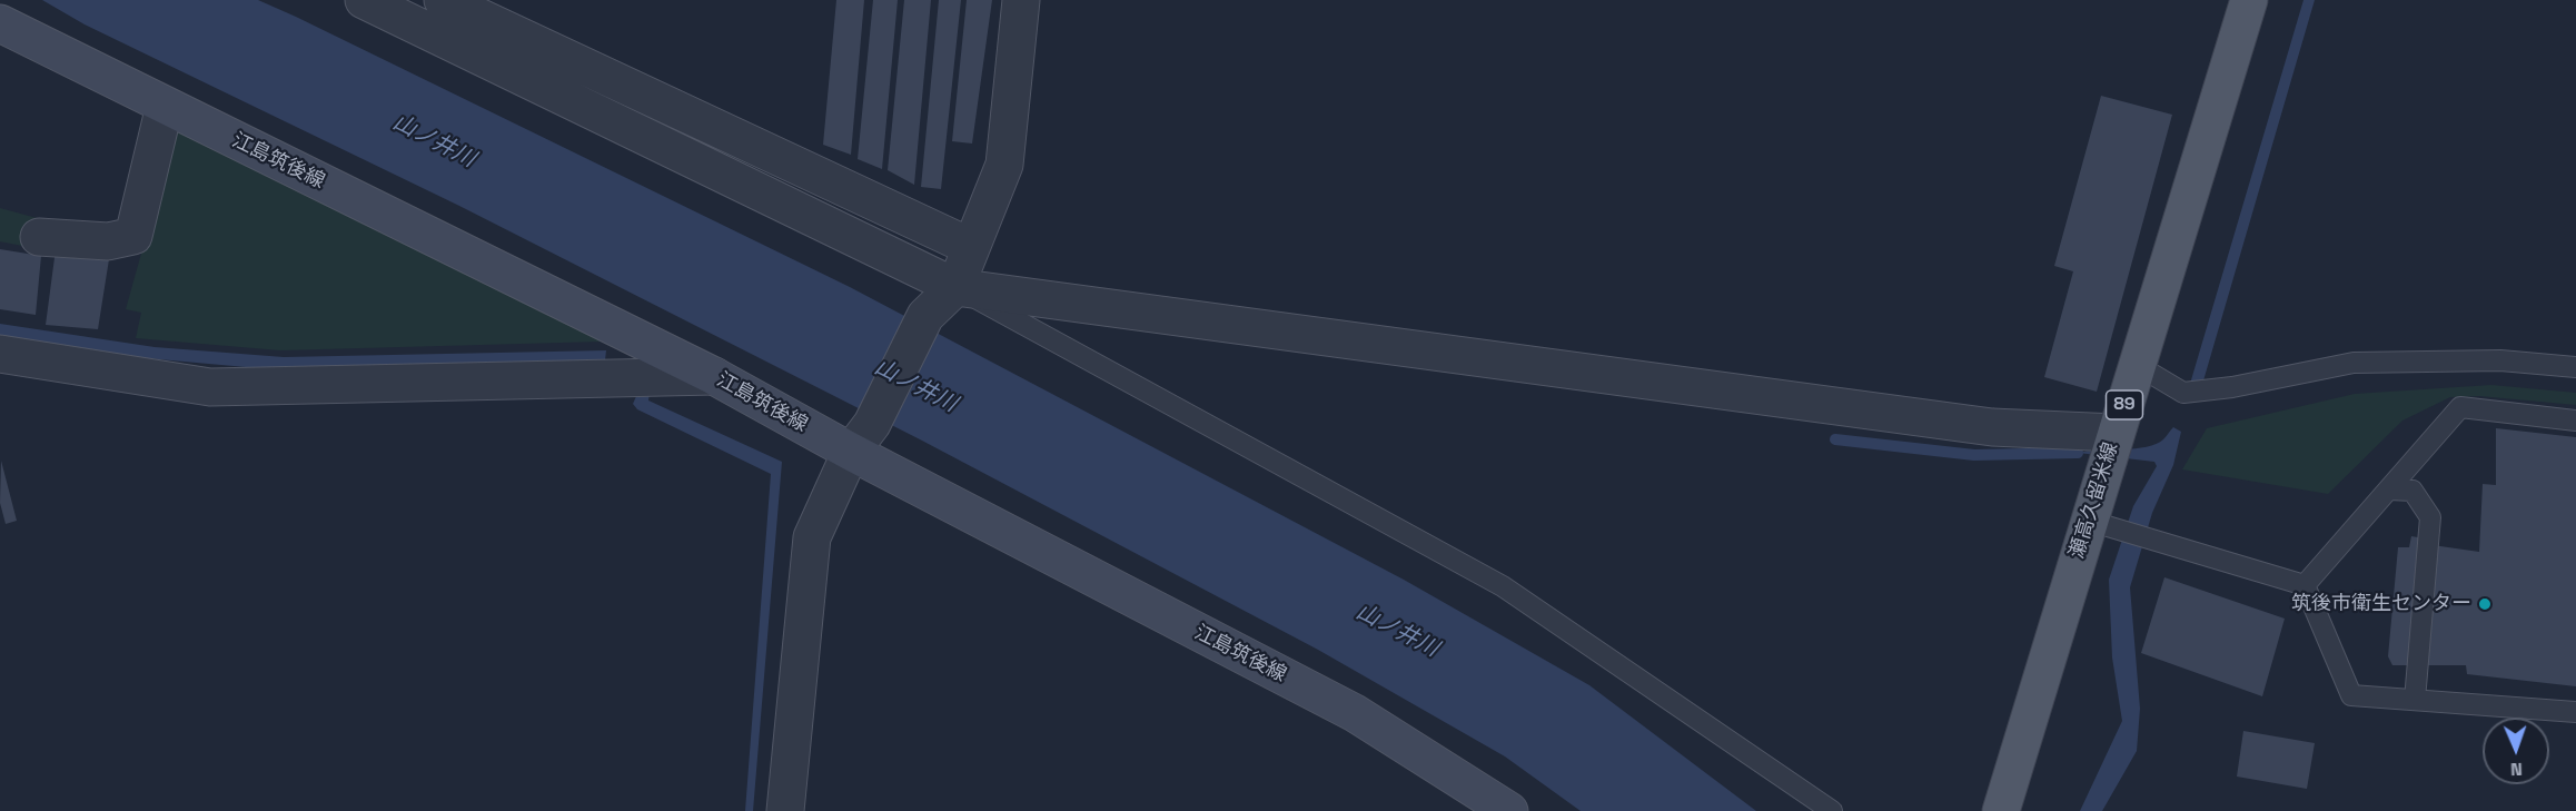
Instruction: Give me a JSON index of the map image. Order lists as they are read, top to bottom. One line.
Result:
{"streets":{"main road":["江島筑後線","89","瀬高久留米線"]},"water":["山ノ井川"],"places":["筑後市衛生センター"],"north":"bottom"}
